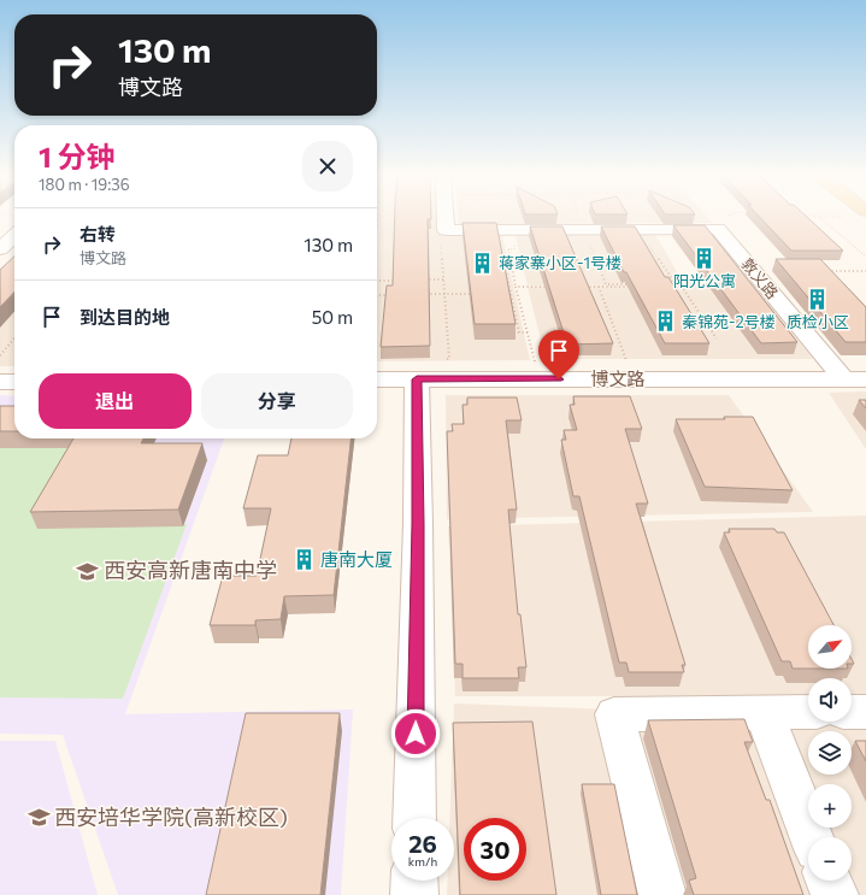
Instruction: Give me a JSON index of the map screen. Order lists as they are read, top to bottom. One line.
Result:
{"streets":{"street":["敦义路","博文路"]},"crossings":[["敦义路","博文路"]],"places":{"building":["阳光公寓","蒋家寨小区-1号楼","质检小区","秦锦苑-2号楼","唐南大厦"],"school or university":["西安高新唐南中学","西安培华学院(高新校区)"]},"north":"top right","page":{"turn":["130 m","博文路"],"heading":["1 分钟","180 m · 19:36"],"list":[{"name":"右转","note":"博文路","value":"130 m"},{"name":"到达目的地","value":"50 m"}],"buttons":["退出","分享"],"map_buttons":["+","−"],"speed":"26 km/h","limit":"30"}}
